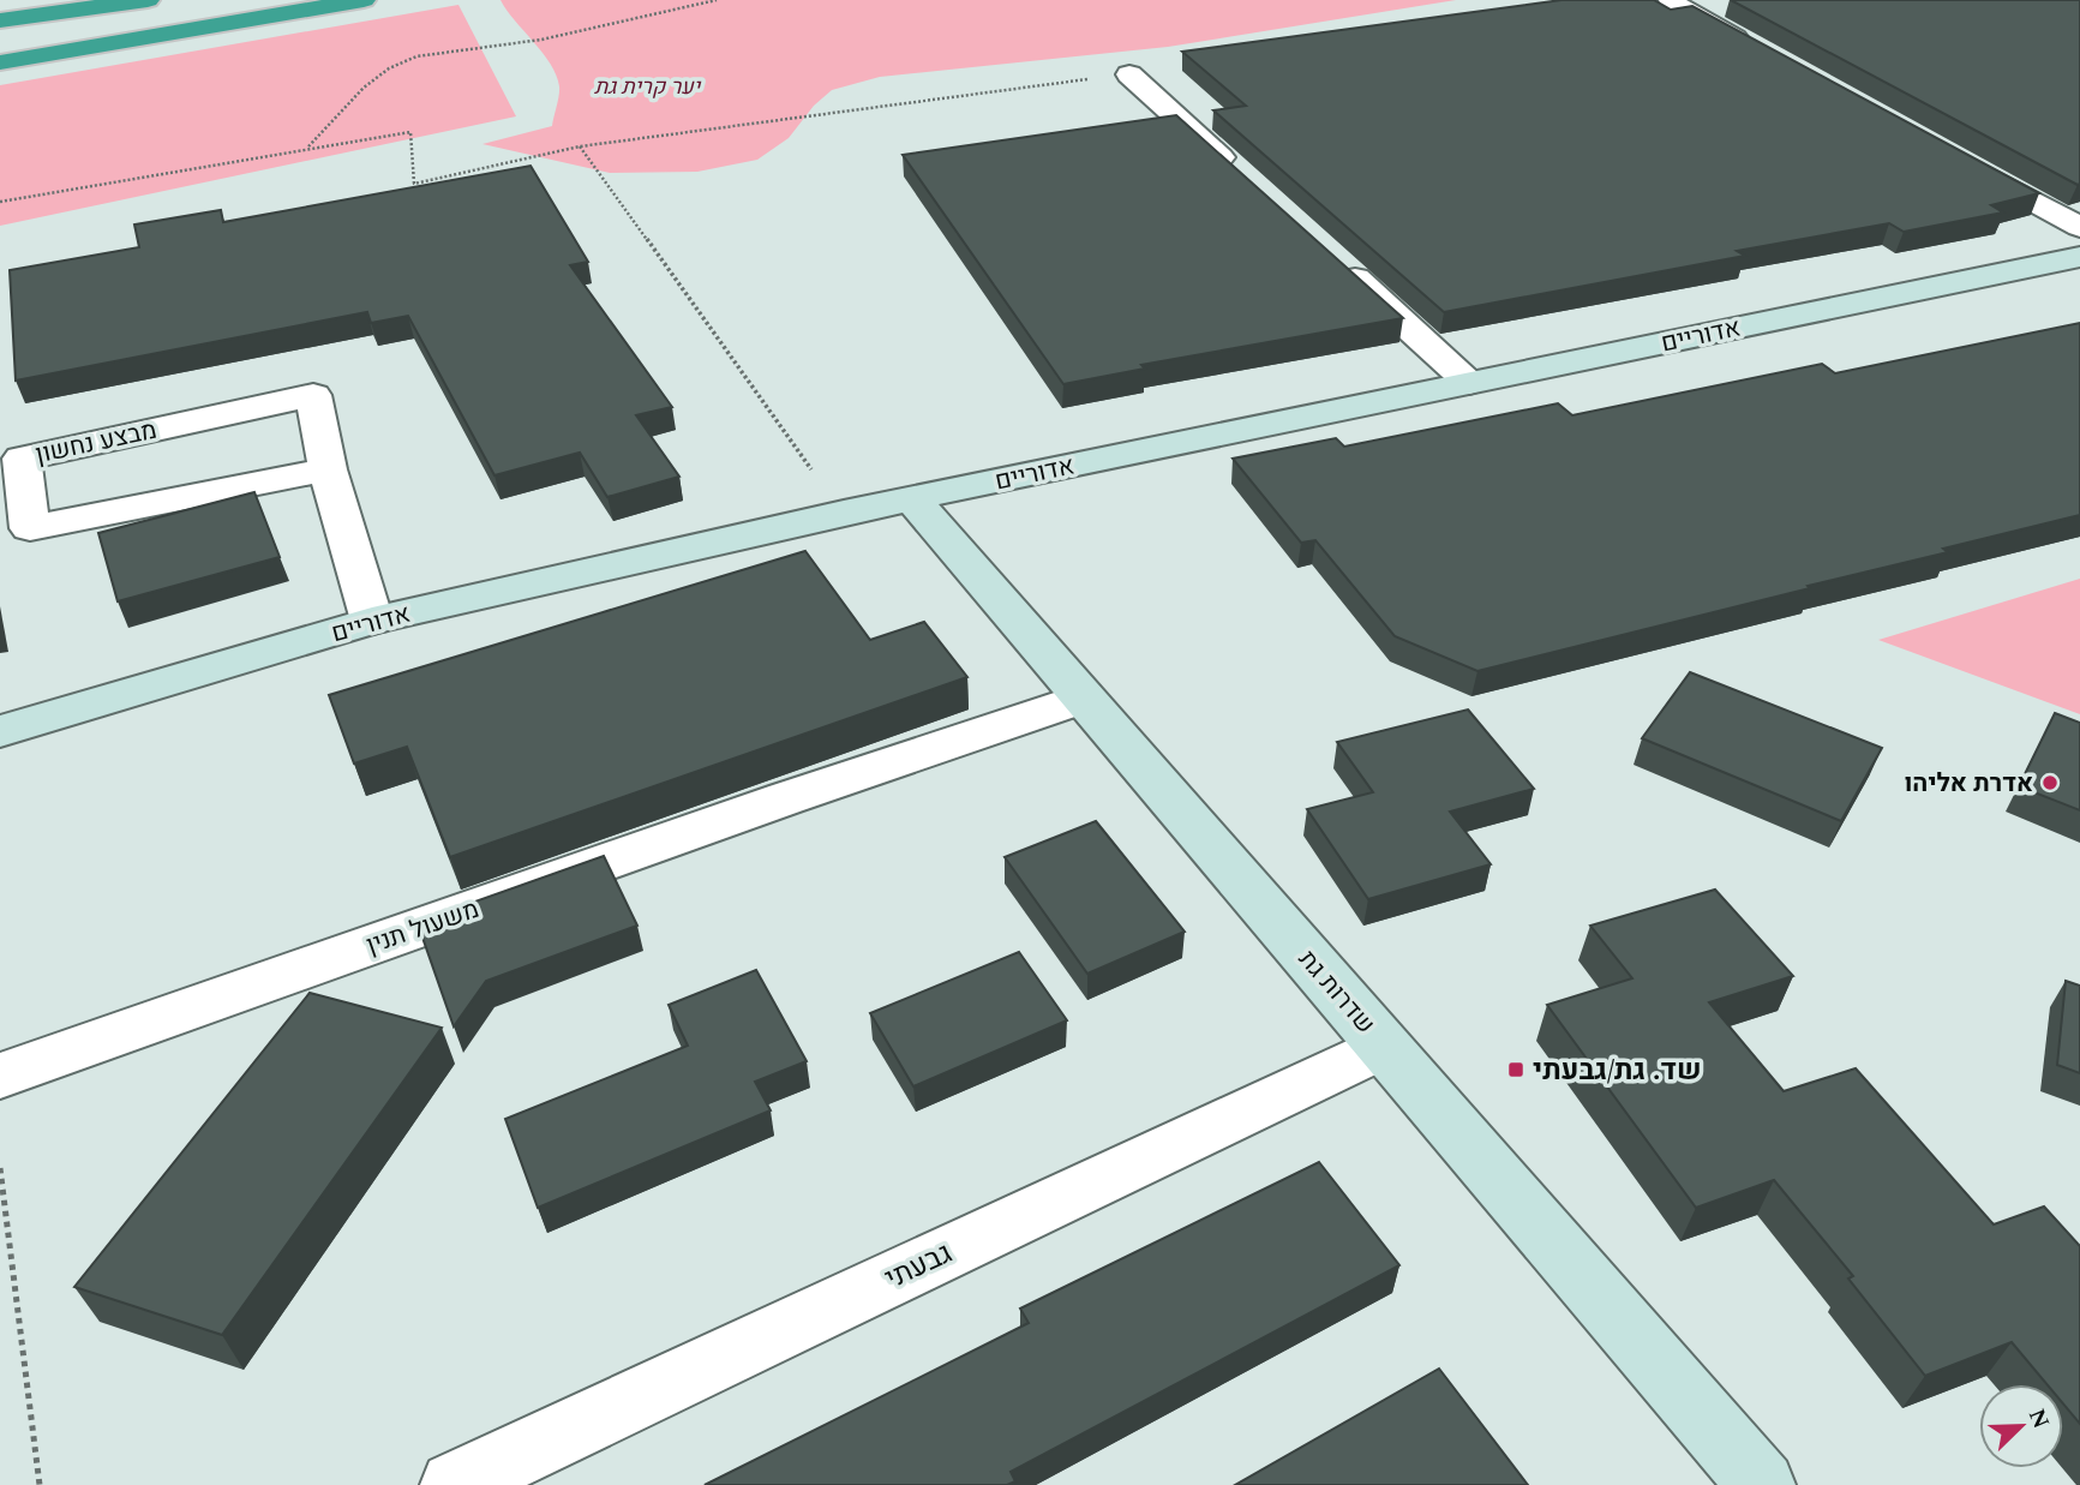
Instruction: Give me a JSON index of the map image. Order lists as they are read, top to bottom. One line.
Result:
{"streets":{"street":["אדוריים","מבצע נחשון","משעול תנין","שדרות גת","גבעתי"]},"crossings":[["אדוריים","מבצע נחשון"],["אדוריים","שדרות גת"],["משעול תנין","שדרות גת"],["שדרות גת","גבעתי"]],"parks":["יער קרית גת"],"places":{"other":["אדרת אליהו"],"transit":["שד. גת/גבעתי"]},"north":"top right"}
